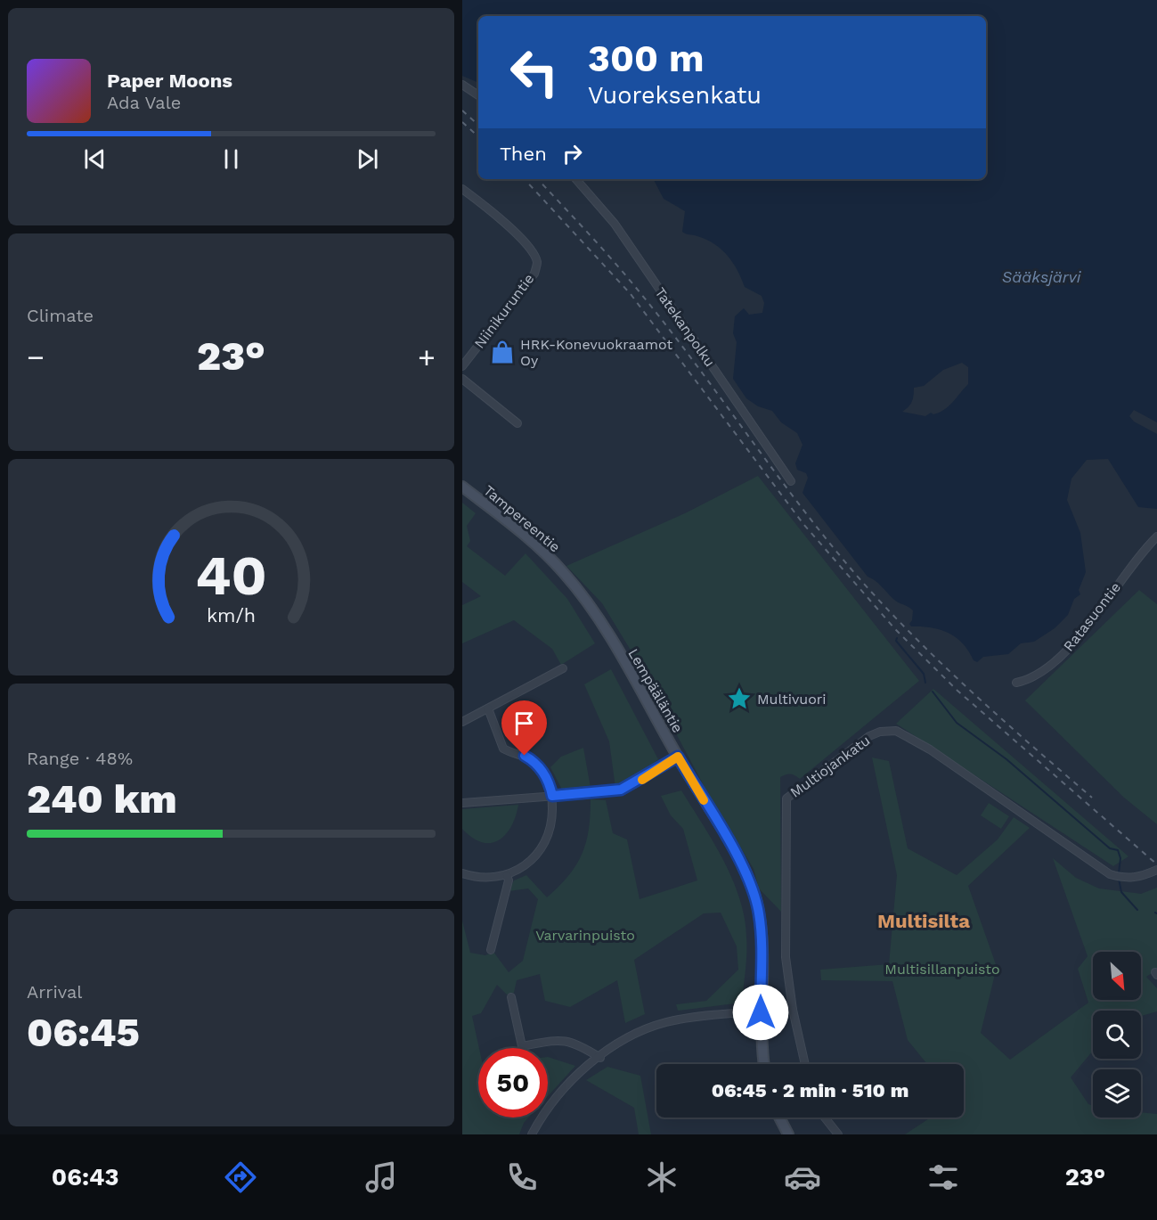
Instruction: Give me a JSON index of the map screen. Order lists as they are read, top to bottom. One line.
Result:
{"streets":{"main road":["Tampereentie","Lempääläntie"],"street":["Niinikuruntie","Tatekanpolku","Ratasuontie","Multiojankatu"]},"crossings":[["Tampereentie","Lempääläntie"]],"districts":["Multisilta"],"water":["Sääksjärvi"],"parks":["Varvarinpuisto","Multisillanpuisto"],"places":{"shop":["HRK-Konevuokraamot Oy"],"place":["Multivuori"]},"north":"bottom right","page":{"turn":["300 m","Vuoreksenkatu"],"song":["Paper Moons","Ada Vale"],"then":"Then","tile":["Climate",["Range · 48%","240 km"],["Arrival","06:45"]],"heat":["−","23°","+"],"limit":"50","trip":"06:45 · 2 min · 510 m","tabs":["06:43","23°"],"gauge":["40","km/h"]}}
